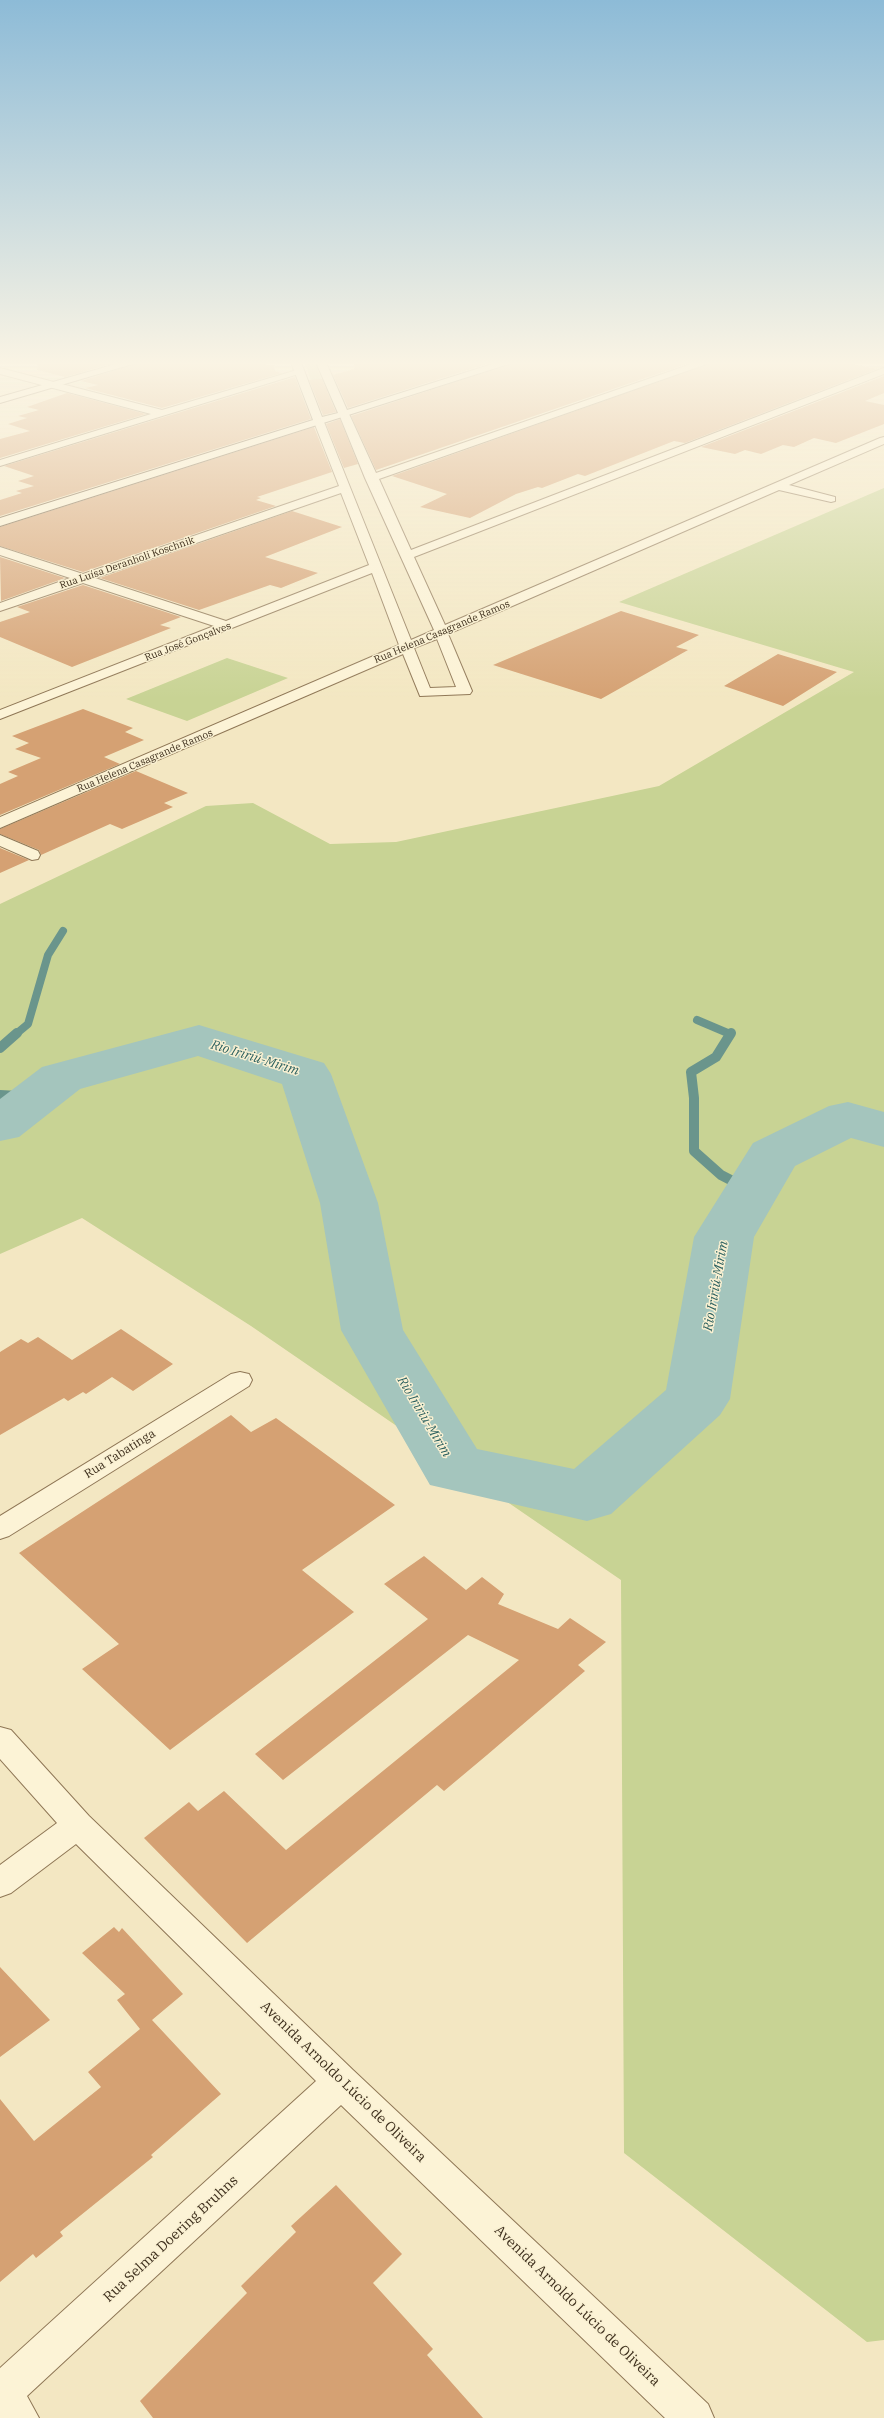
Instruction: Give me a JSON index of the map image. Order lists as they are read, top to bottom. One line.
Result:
{"streets":{"street":["Rua Luísa Deranholi Koschnik","Rua Helena Casagrande Ramos","Rua José Gonçalves","Rua Tabatinga","Avenida Arnoldo Lúcio de Oliveira","Rua Selma Doering Bruhns"]},"crossings":[["Avenida Arnoldo Lúcio de Oliveira","Rua Selma Doering Bruhns"]],"water":["Rio Iririú-Mirim"]}
